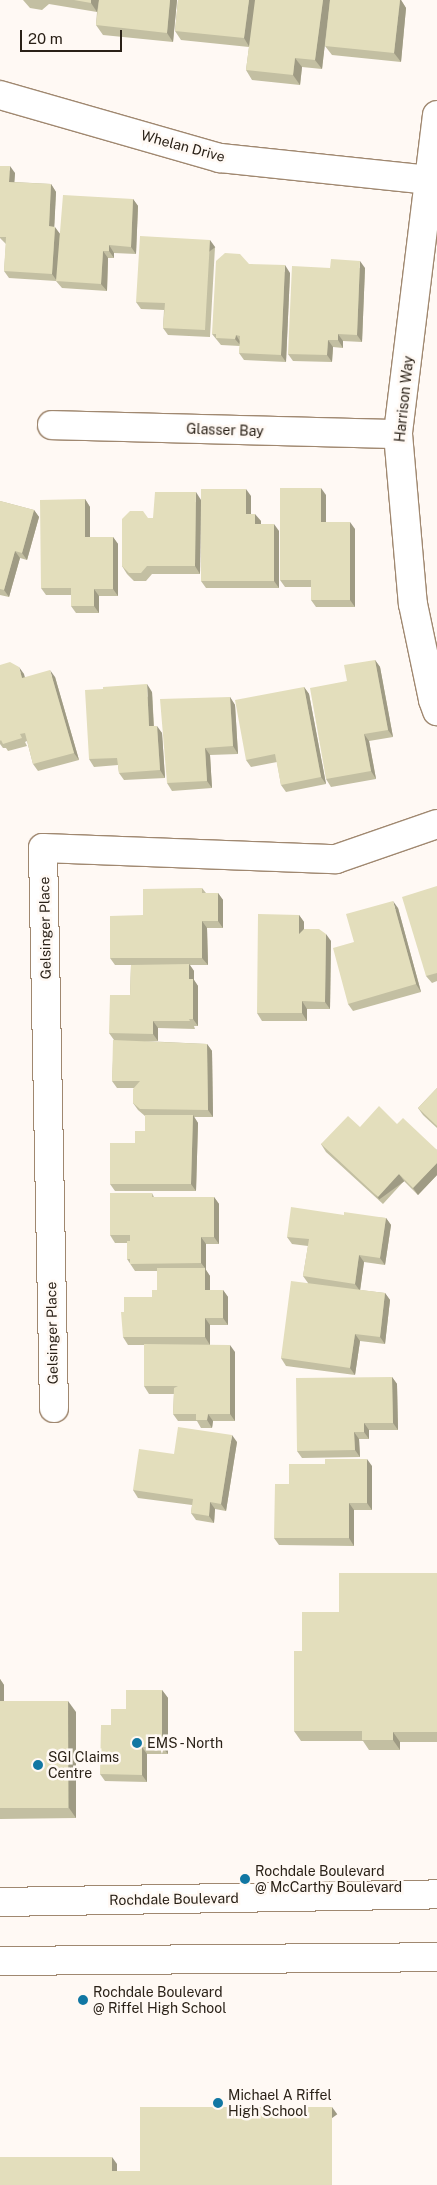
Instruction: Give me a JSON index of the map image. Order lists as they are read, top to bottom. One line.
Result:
{"streets":{"street":["Whelan Drive","Harrison Way","Glasser Bay","Gelsinger Place","Rochdale Boulevard"]},"crossings":[["Whelan Drive","Harrison Way"],["Harrison Way","Glasser Bay"]],"places":["EMS - North","SGI Claims Centre","Rochdale Boulevard @ McCarthy Boulevard","Rochdale Boulevard @ Riffel High School","Michael A Riffel High School"],"scale_bar":"20 m"}
